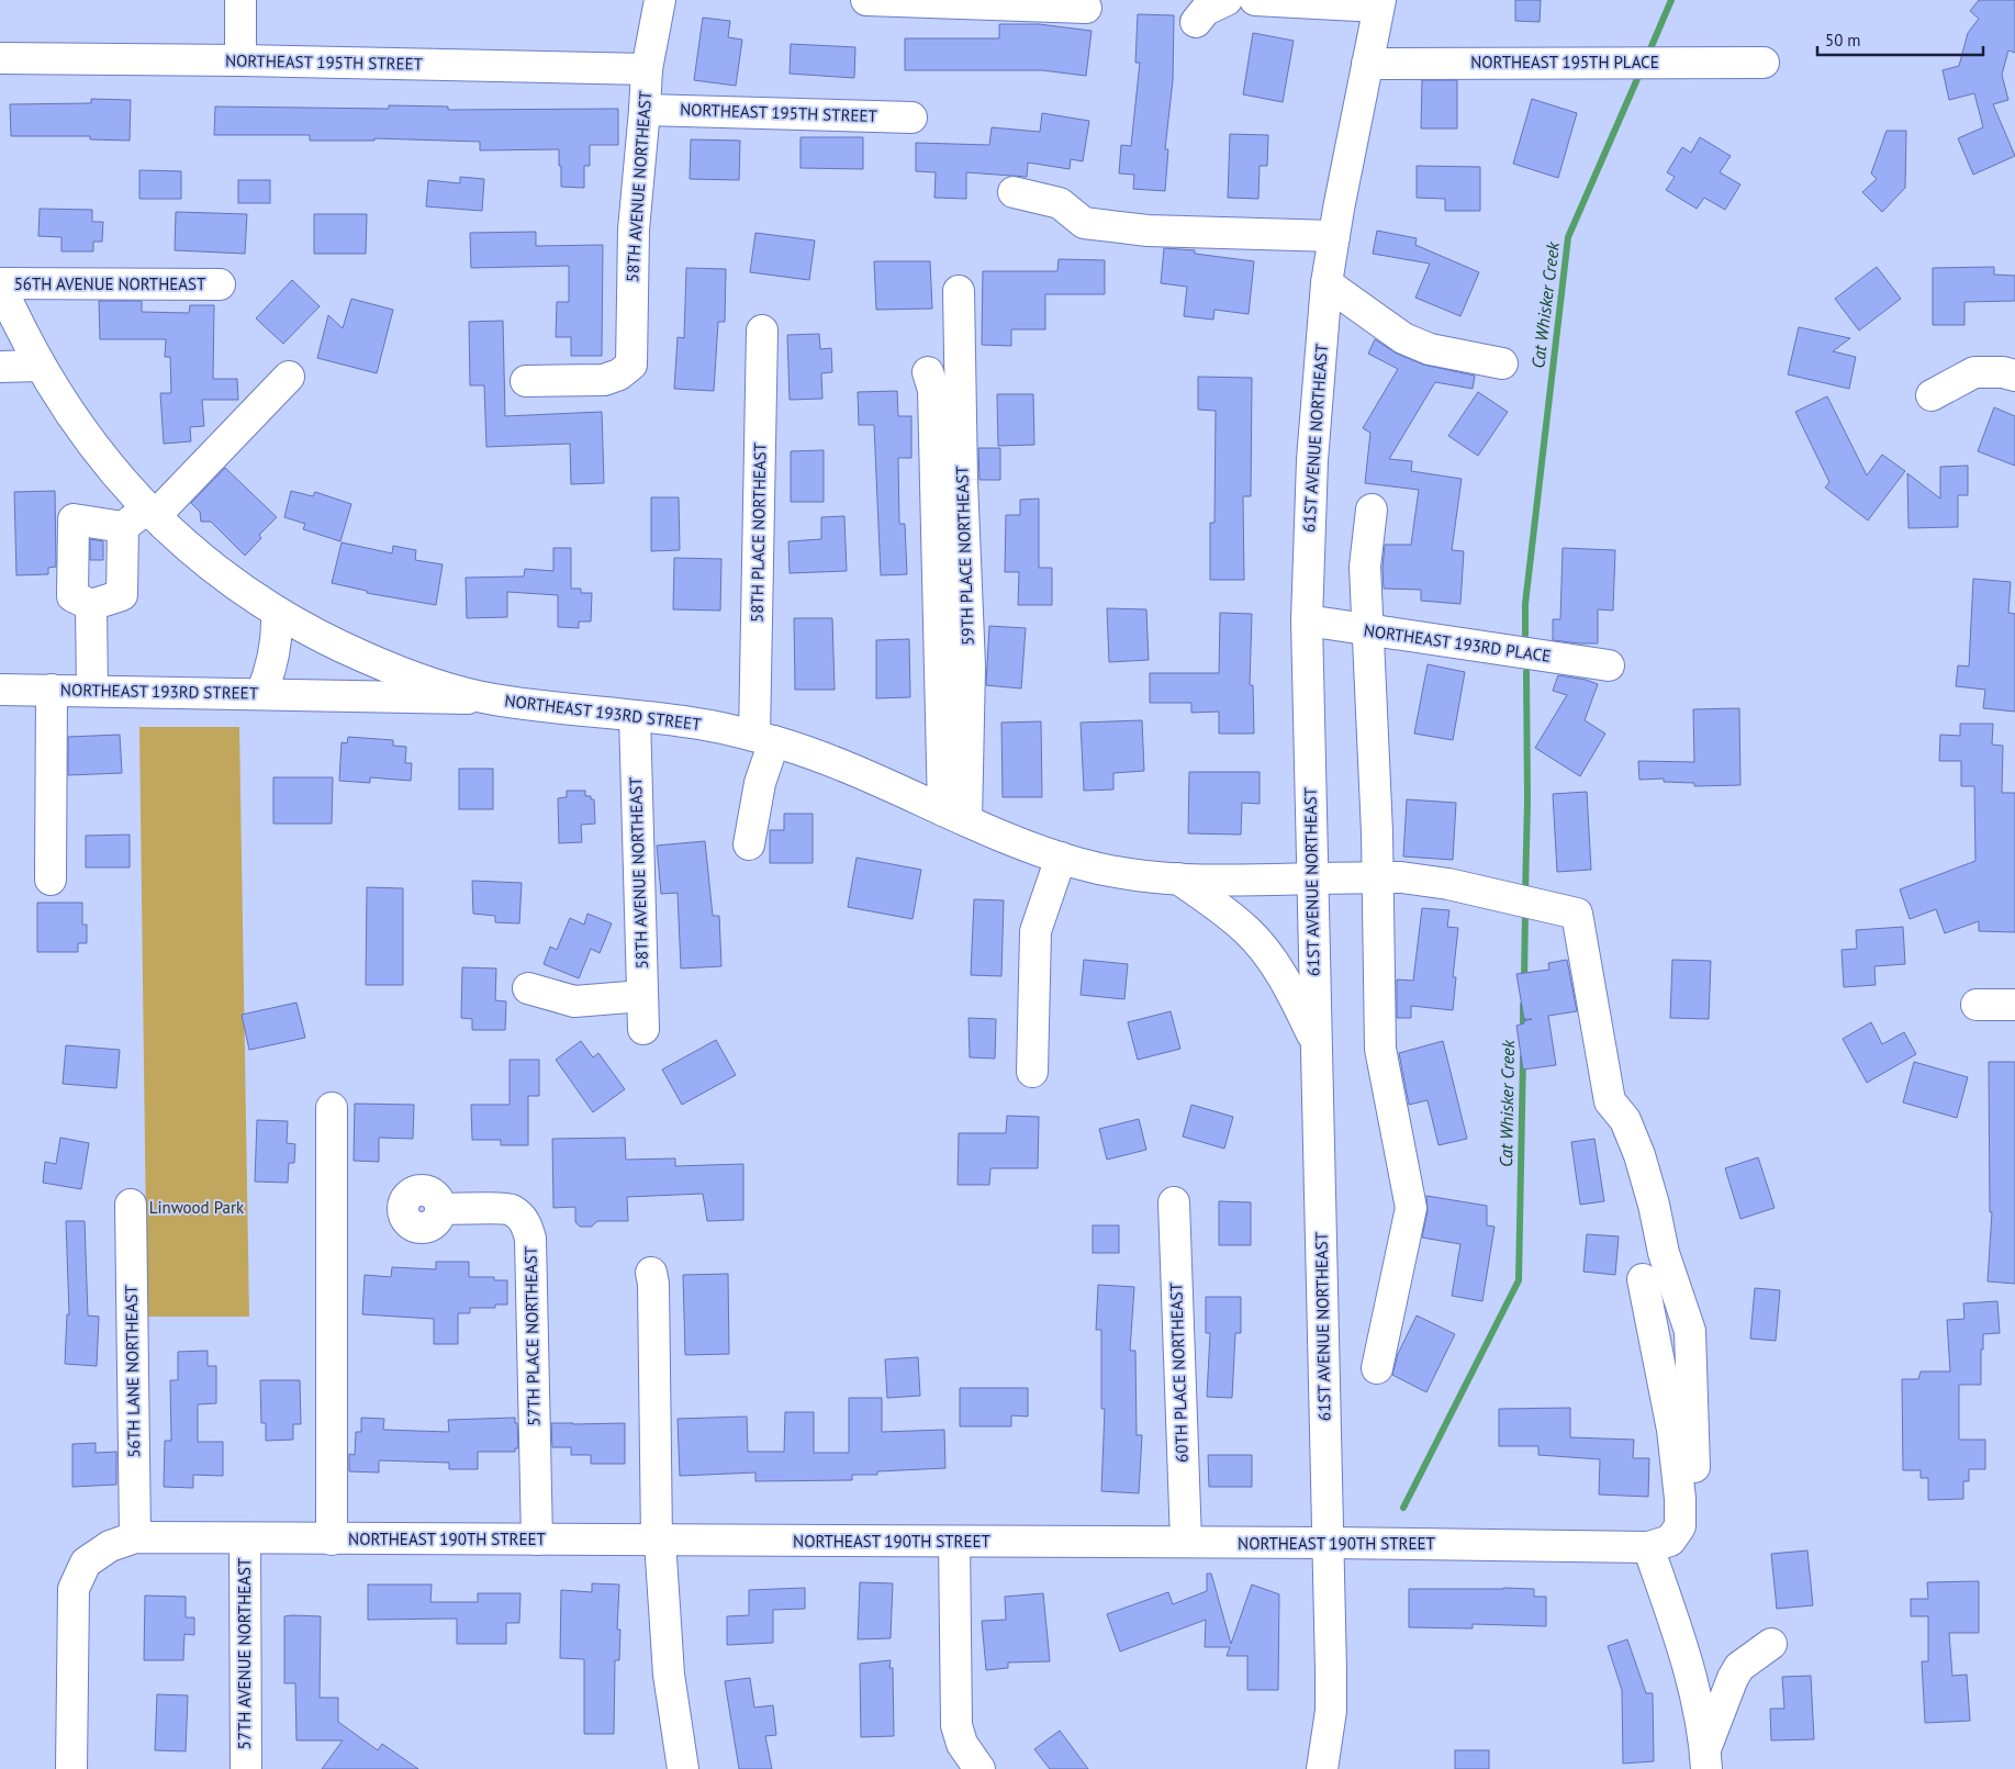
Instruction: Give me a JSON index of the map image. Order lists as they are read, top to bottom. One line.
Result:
{"streets":{"street":["NORTHEAST 195TH STREET","NORTHEAST 195TH PLACE","58TH AVENUE NORTHEAST","56TH AVENUE NORTHEAST","61ST AVENUE NORTHEAST","58TH PLACE NORTHEAST","59TH PLACE NORTHEAST","NORTHEAST 193RD PLACE","NORTHEAST 193RD STREET","57TH PLACE NORTHEAST","56TH LANE NORTHEAST","60TH PLACE NORTHEAST","NORTHEAST 190TH STREET","57TH AVENUE NORTHEAST"]},"crossings":[["NORTHEAST 195TH STREET","58TH AVENUE NORTHEAST"],["NORTHEAST 195TH PLACE","61ST AVENUE NORTHEAST"],["58TH AVENUE NORTHEAST","NORTHEAST 193RD STREET"],["61ST AVENUE NORTHEAST","NORTHEAST 193RD PLACE"],["61ST AVENUE NORTHEAST","NORTHEAST 193RD STREET"],["61ST AVENUE NORTHEAST","NORTHEAST 190TH STREET"],["58TH PLACE NORTHEAST","NORTHEAST 193RD STREET"],["59TH PLACE NORTHEAST","NORTHEAST 193RD STREET"],["NORTHEAST 193RD STREET","NORTHEAST 190TH STREET"],["57TH PLACE NORTHEAST","NORTHEAST 190TH STREET"],["56TH LANE NORTHEAST","NORTHEAST 190TH STREET"],["60TH PLACE NORTHEAST","NORTHEAST 190TH STREET"],["NORTHEAST 190TH STREET","57TH AVENUE NORTHEAST"]],"water":["Cat Whisker Creek"],"parks":["Linwood Park"],"scale_bar":"50 m"}
